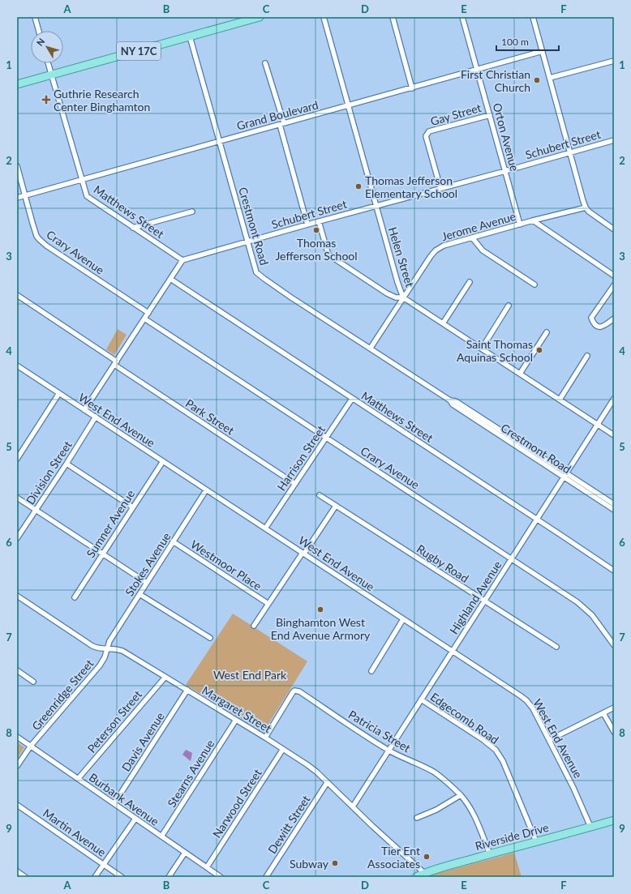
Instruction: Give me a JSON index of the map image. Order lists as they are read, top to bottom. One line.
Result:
{"streets":{"main road":["NY 17C","Riverside Drive"],"street":["Gay Street","Grand Boulevard","Orton Avenue","Schubert Street","Matthews Street","Crestmont Road","Jerome Avenue","Crary Avenue","Helen Street","Park Street","West End Avenue","Harrison Street","Division Street","Sumner Avenue","Rugby Road","Stokes Avenue","Westmoor Place","Highland Avenue","Greenridge Street","Margaret Street","Edgecomb Road","Peterson Street","Patricia Street","Davis Avenue","Stearns Avenue","Burbank Avenue","Narwood Street","Dewitt Street","Martin Avenue"]},"crossings":[["NY 17C","Matthews Street"],["NY 17C","Crestmont Road"],["Gay Street","Orton Avenue"],["Gay Street","Schubert Street"],["Grand Boulevard","Orton Avenue"],["Grand Boulevard","Matthews Street"],["Grand Boulevard","Crestmont Road"],["Grand Boulevard","Crary Avenue"],["Grand Boulevard","Helen Street"],["Orton Avenue","Schubert Street"],["Orton Avenue","Jerome Avenue"],["Schubert Street","Matthews Street"],["Schubert Street","Crestmont Road"],["Schubert Street","Helen Street"],["Matthews Street","Harrison Street"],["Matthews Street","Highland Avenue"],["Crestmont Road","Jerome Avenue"],["Crestmont Road","Highland Avenue"],["Jerome Avenue","Helen Street"],["Crary Avenue","Harrison Street"],["Crary Avenue","Highland Avenue"],["Helen Street","Highland Avenue"],["Park Street","Harrison Street"],["West End Avenue","Harrison Street"],["West End Avenue","Division Street"],["West End Avenue","Sumner Avenue"],["West End Avenue","Stokes Avenue"],["West End Avenue","Highland Avenue"],["West End Avenue","Riverside Drive"],["Rugby Road","Highland Avenue"],["Stokes Avenue","Westmoor Place"],["Stokes Avenue","Greenridge Street"],["Stokes Avenue","Margaret Street"],["Highland Avenue","Margaret Street"],["Highland Avenue","Edgecomb Road"],["Highland Avenue","Patricia Street"],["Greenridge Street","Margaret Street"],["Greenridge Street","Burbank Avenue"],["Margaret Street","Peterson Street"],["Margaret Street","Patricia Street"],["Margaret Street","Davis Avenue"],["Margaret Street","Stearns Avenue"],["Margaret Street","Narwood Street"],["Margaret Street","Dewitt Street"],["Margaret Street","Riverside Drive"],["Edgecomb Road","Riverside Drive"],["Peterson Street","Burbank Avenue"],["Patricia Street","Riverside Drive"],["Davis Avenue","Burbank Avenue"],["Stearns Avenue","Burbank Avenue"],["Burbank Avenue","Narwood Street"]],"parks":["West End Park"],"places":{"other":["First Christian Church","Thomas Jefferson Elementary School","Thomas Jefferson School","Saint Thomas Aquinas School","Binghamton West End Avenue Armory","Tier Ent Associates","Subway"],"health":["Guthrie Research Center Binghamton"]},"scale_bar":"100 m","north":"top left","grid":{"columns":["A","B","C","D","E","F"],"rows":["1","2","3","4","5","6","7","8","9"]}}
